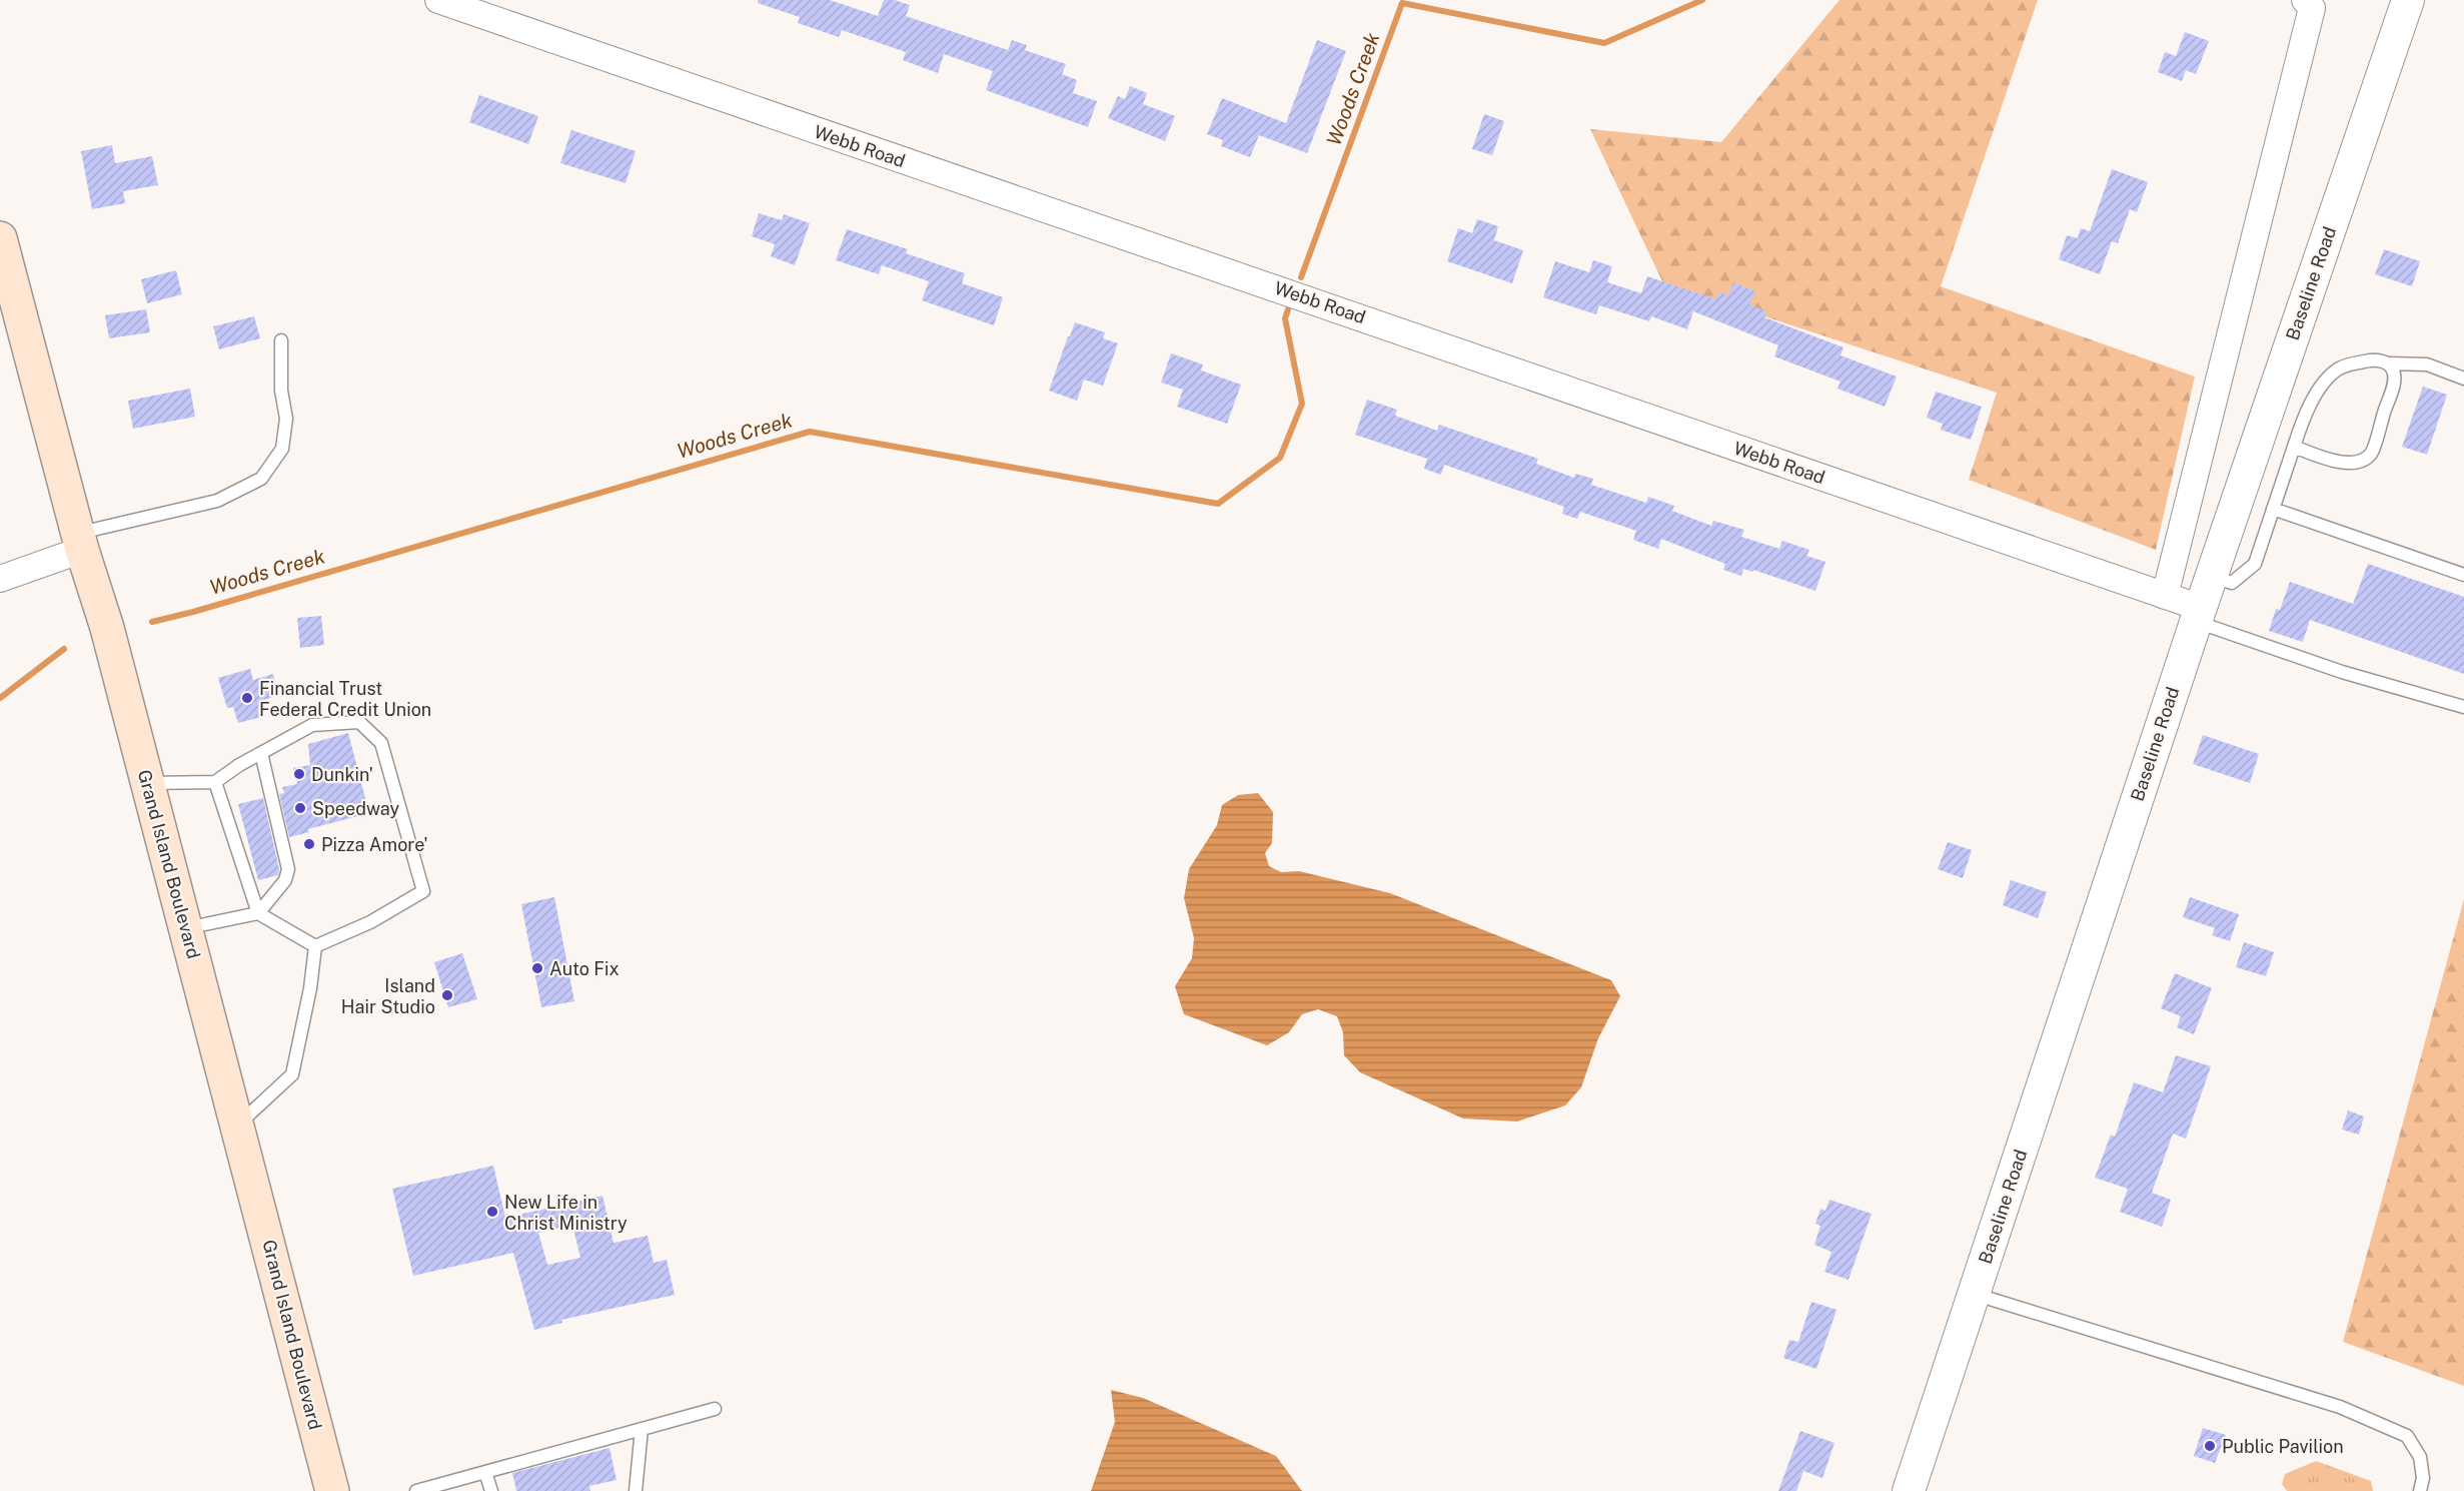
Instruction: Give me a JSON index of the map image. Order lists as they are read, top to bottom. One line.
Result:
{"streets":{"main road":["Grand Island Boulevard"],"street":["Webb Road","Baseline Road"]},"crossings":[["Webb Road","Baseline Road"]],"water":["Woods Creek"],"places":["Financial Trust Federal Credit Union","Dunkin'","Speedway","Pizza Amore'","Auto Fix","Island Hair Studio","New Life in Christ Ministry","Public Pavilion"]}
